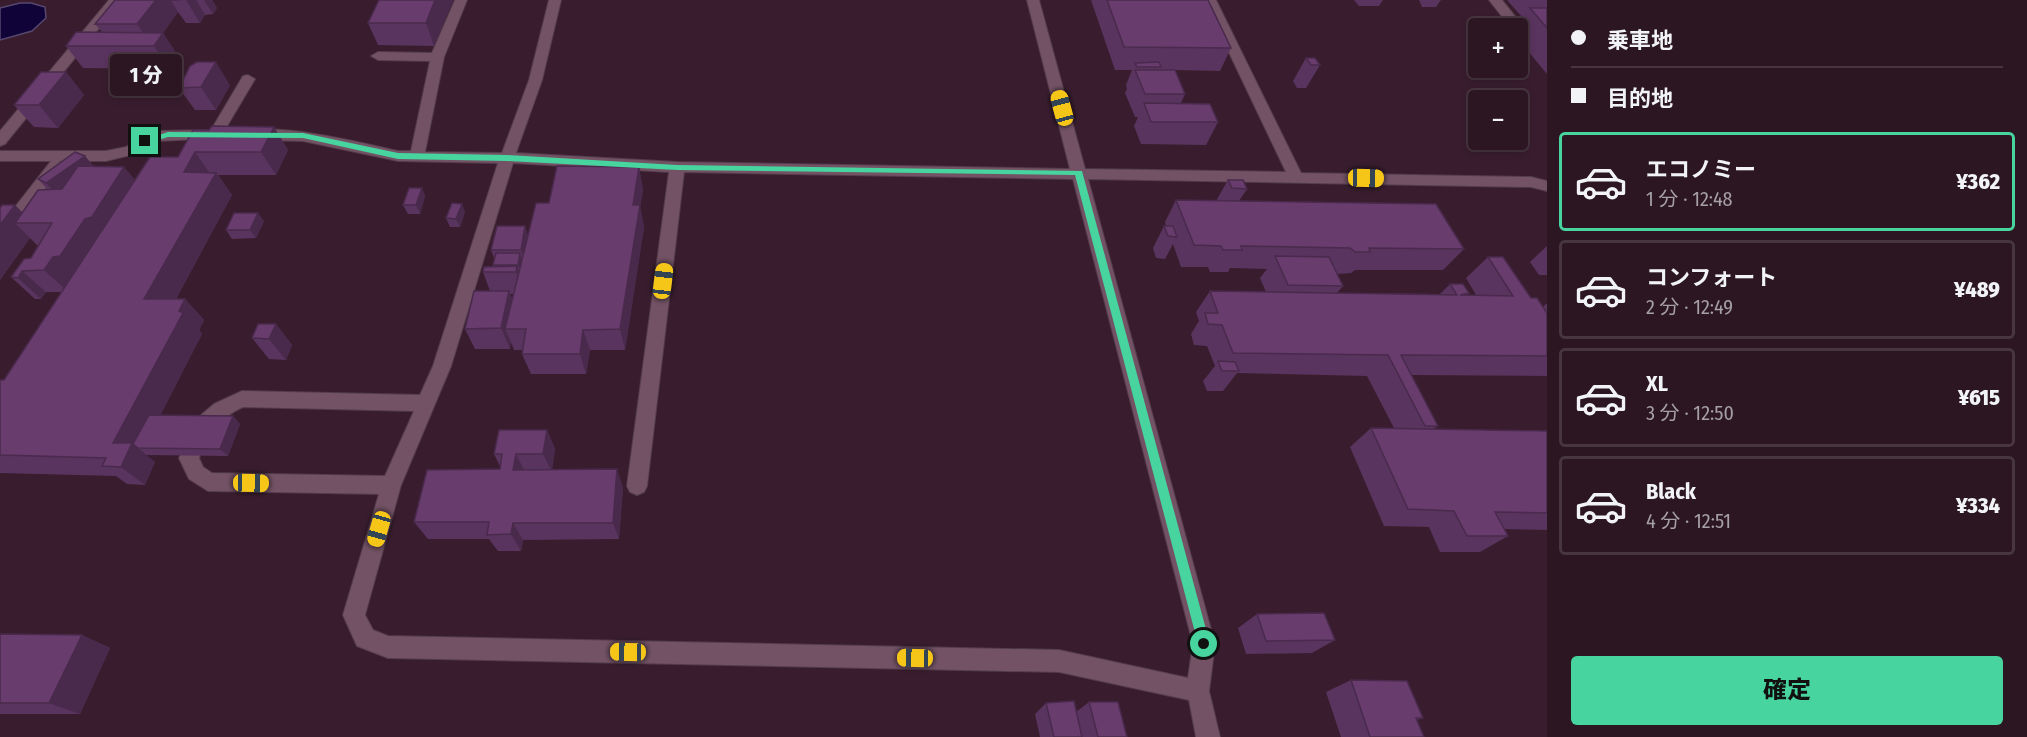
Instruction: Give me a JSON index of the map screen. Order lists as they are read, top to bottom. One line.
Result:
{"page":{"banner":["乗車地","目的地"],"map_buttons":["+","−"],"bubble":"1 分","list":[{"name":"エコノミー","note":"1 分 · 12:48","value":"¥362"},{"name":"コンフォート","note":"2 分 · 12:49","value":"¥489"},{"name":"XL","note":"3 分 · 12:50","value":"¥615"},{"name":"Black","note":"4 分 · 12:51","value":"¥334"}],"buttons":"確定"}}
